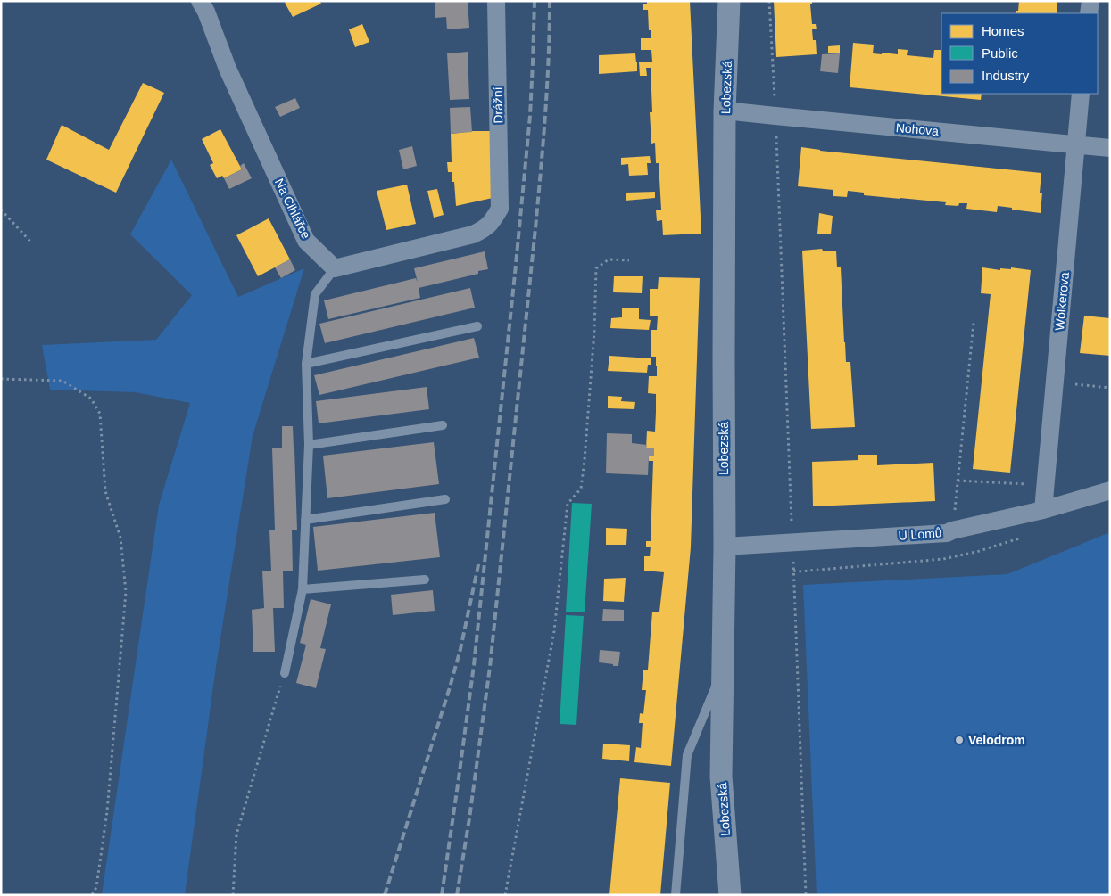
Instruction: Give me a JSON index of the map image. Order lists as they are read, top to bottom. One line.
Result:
{"streets":{"street":["Lobezská","Drážní","Nohova","Na Cihlářce","Wolkerova","U Lomů"]},"crossings":[["Lobezská","Nohova"],["Lobezská","U Lomů"],["Drážní","Na Cihlářce"],["Nohova","Wolkerova"],["Wolkerova","U Lomů"]],"places":["Velodrom"],"legend":["Homes","Public","Industry"]}
